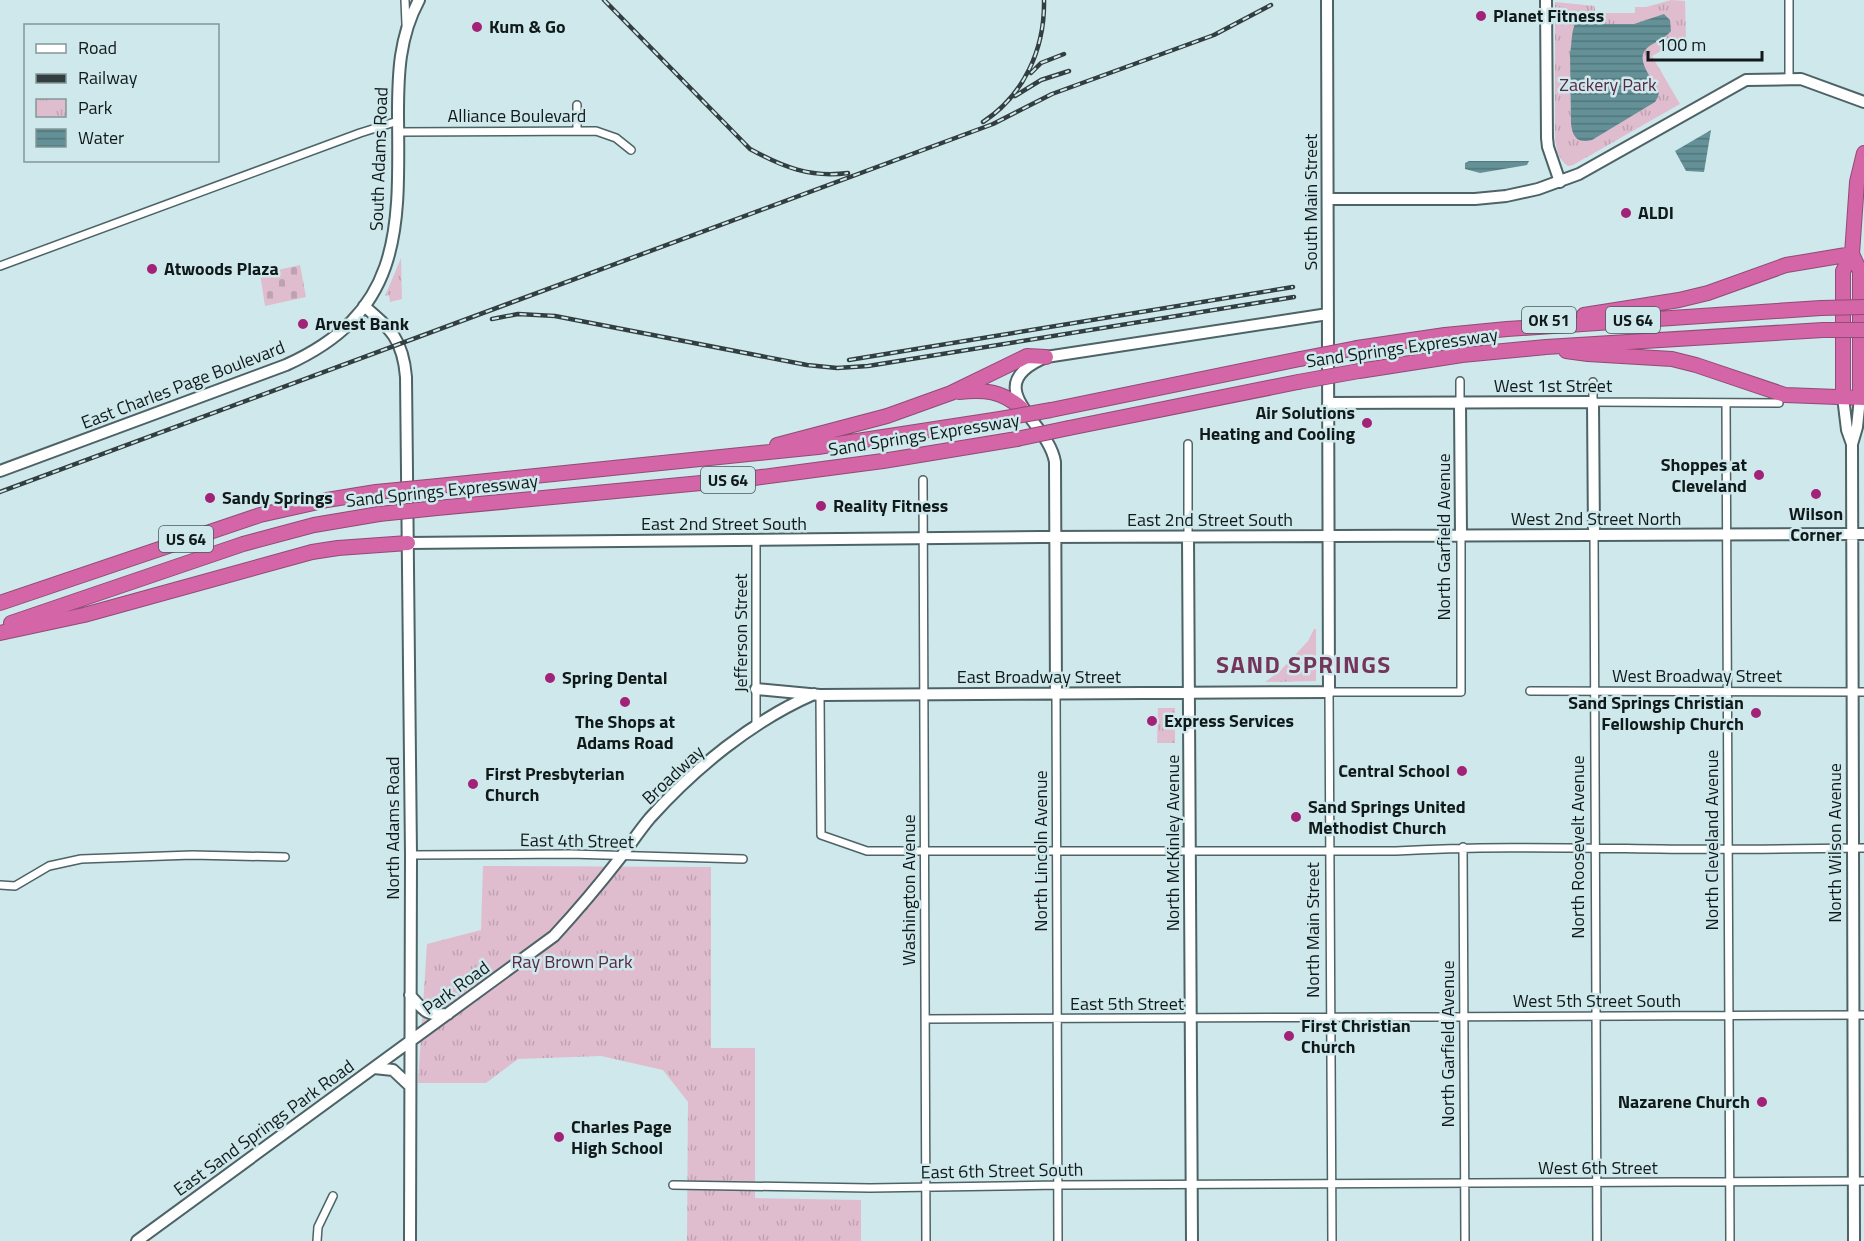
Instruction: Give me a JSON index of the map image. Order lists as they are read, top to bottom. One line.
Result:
{"streets":{"highway":["OK 51","US 64","Sand Springs Expressway","North Wilson Avenue"],"street":["Alliance Boulevard","South Adams Road","South Main Street","East Charles Page Boulevard","West 1st Street","West 2nd Street North","East 2nd Street South","North Garfield Avenue","Jefferson Street","West Broadway Street","East Broadway Street","Broadway","North Adams Road","North Cleveland Avenue","East 4th Street","North McKinley Avenue","North Roosevelt Avenue","North Lincoln Avenue","Washington Avenue","North Main Street","Park Road","West 5th Street South","East 5th Street","East Sand Springs Park Road","West 6th Street","East 6th Street South"]},"crossings":[["Alliance Boulevard","South Adams Road"],["South Adams Road","East Charles Page Boulevard"],["South Adams Road","North Adams Road"],["South Main Street","West 1st Street"],["South Main Street","North Main Street"],["OK 51","Sand Springs Expressway"],["OK 51","North Wilson Avenue"],["East Charles Page Boulevard","North Adams Road"],["West 1st Street","North Garfield Avenue"],["West 1st Street","North Cleveland Avenue"],["West 1st Street","North Roosevelt Avenue"],["West 1st Street","North Main Street"],["West 2nd Street North","East 2nd Street South"],["West 2nd Street North","North Garfield Avenue"],["West 2nd Street North","North Cleveland Avenue"],["West 2nd Street North","North Wilson Avenue"],["West 2nd Street North","North Roosevelt Avenue"],["West 2nd Street North","North Main Street"],["East 2nd Street South","Jefferson Street"],["East 2nd Street South","North Adams Road"],["East 2nd Street South","North McKinley Avenue"],["East 2nd Street South","North Lincoln Avenue"],["East 2nd Street South","Washington Avenue"],["East 2nd Street South","North Main Street"],["North Garfield Avenue","East Broadway Street"],["North Garfield Avenue","North Main Street"],["North Garfield Avenue","West 5th Street South"],["North Garfield Avenue","West 6th Street"],["Jefferson Street","East Broadway Street"],["Jefferson Street","Broadway"],["West Broadway Street","North Cleveland Avenue"],["West Broadway Street","North Wilson Avenue"],["West Broadway Street","North Roosevelt Avenue"],["East Broadway Street","Broadway"],["East Broadway Street","North McKinley Avenue"],["East Broadway Street","North Lincoln Avenue"],["East Broadway Street","Washington Avenue"],["East Broadway Street","North Main Street"],["Broadway","East 4th Street"],["Broadway","Park Road"],["North Adams Road","East 4th Street"],["North Adams Road","Park Road"],["North Adams Road","East Sand Springs Park Road"],["North Cleveland Avenue","West 5th Street South"],["North Cleveland Avenue","West 6th Street"],["East 4th Street","Park Road"],["North McKinley Avenue","East 5th Street"],["North McKinley Avenue","East 6th Street South"],["North Wilson Avenue","West 5th Street South"],["North Wilson Avenue","West 6th Street"],["North Roosevelt Avenue","West 5th Street South"],["North Roosevelt Avenue","West 6th Street"],["North Lincoln Avenue","East 5th Street"],["North Lincoln Avenue","East 6th Street South"],["Washington Avenue","East 5th Street"],["Washington Avenue","East 6th Street South"],["North Main Street","West 5th Street South"],["North Main Street","East 5th Street"],["North Main Street","West 6th Street"],["North Main Street","East 6th Street South"],["Park Road","East Sand Springs Park Road"],["West 5th Street South","East 5th Street"],["West 6th Street","East 6th Street South"]],"districts":["SAND SPRINGS"],"parks":["Zackery Park","Ray Brown Park"],"places":["Planet Fitness","Kum & Go","ALDI","Atwoods Plaza","Arvest Bank","Air Solutions Heating and Cooling","Shoppes at Cleveland","Wilson Corner","Sandy Springs","Reality Fitness","Spring Dental","The Shops at Adams Road","Sand Springs Christian Fellowship Church","Express Services","Central School","First Presbyterian Church","Sand Springs United Methodist Church","First Christian Church","Nazarene Church","Charles Page High School"],"legend":["Road","Railway","Park","Water"],"scale_bar":"100 m"}
